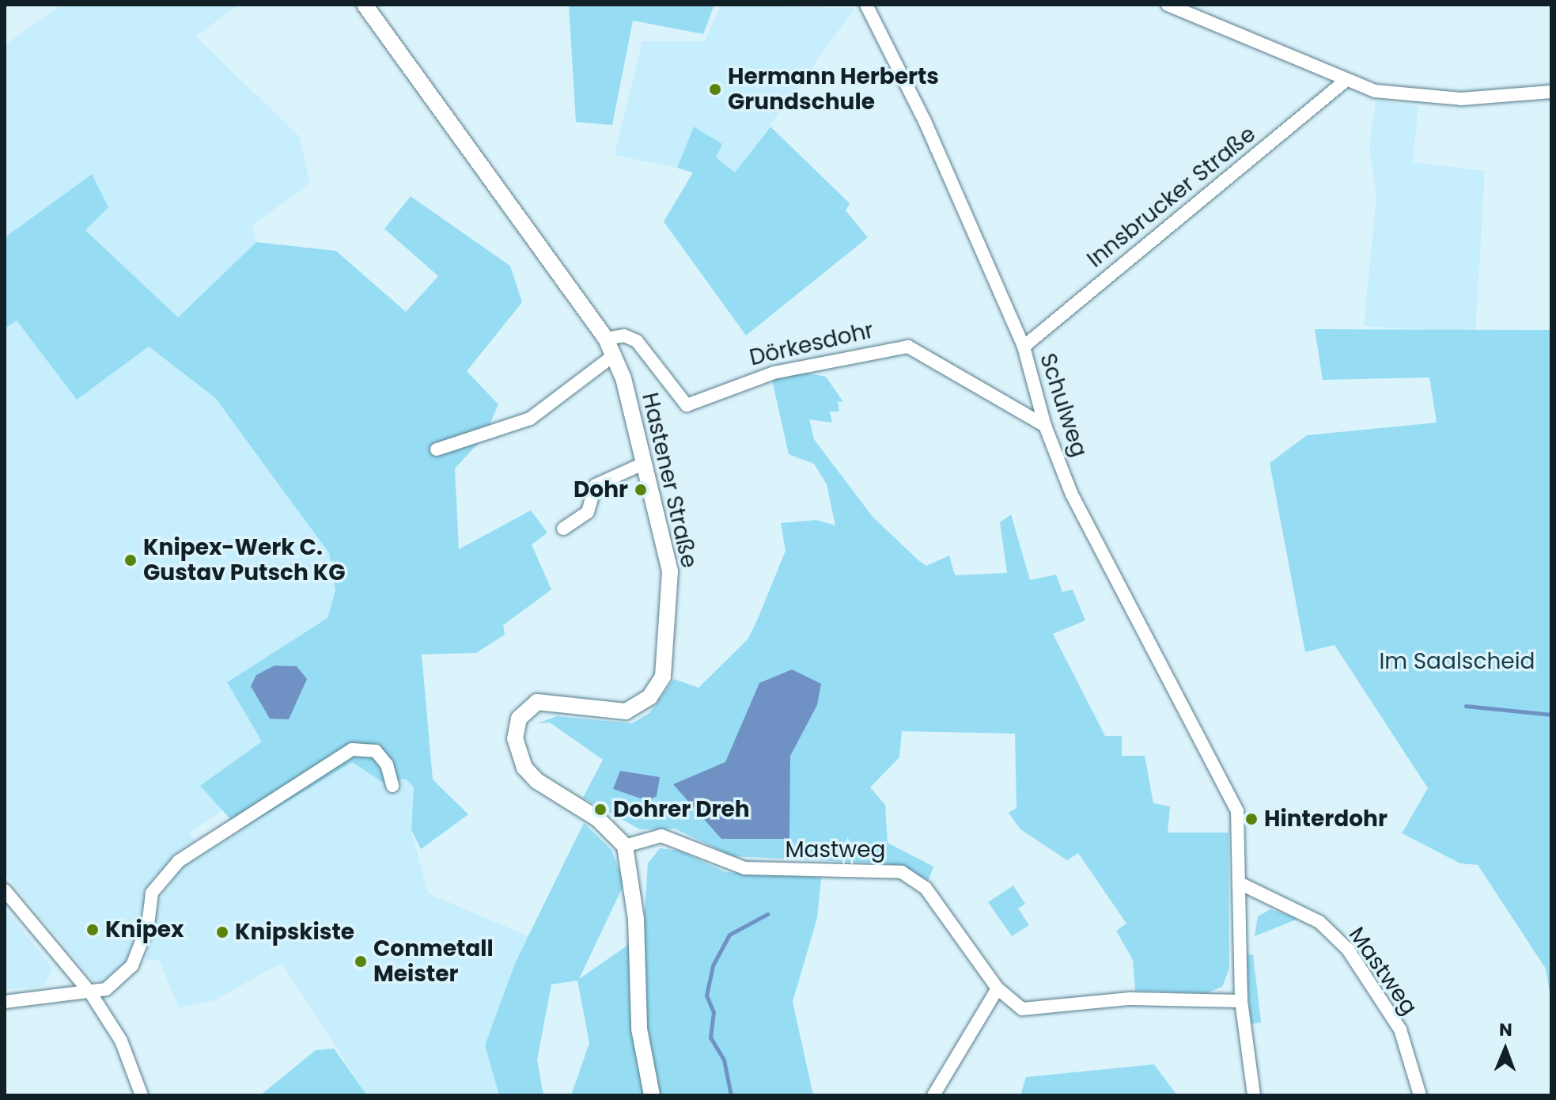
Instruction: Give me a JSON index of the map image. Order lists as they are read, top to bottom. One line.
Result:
{"streets":{"main road":["Hastener Straße"],"street":["Innsbrucker Straße","Dörkesdohr","Schulweg","Mastweg"]},"crossings":[["Innsbrucker Straße","Schulweg"],["Dörkesdohr","Schulweg"],["Dörkesdohr","Hastener Straße"],["Schulweg","Mastweg"],["Hastener Straße","Mastweg"]],"parks":["Im Saalscheid"],"places":["Hermann Herberts Grundschule","Dohr","Knipex-Werk C. Gustav Putsch KG","Dohrer Dreh","Hinterdohr","Knipex","Knipskiste","Conmetall Meister"],"north":"top"}
